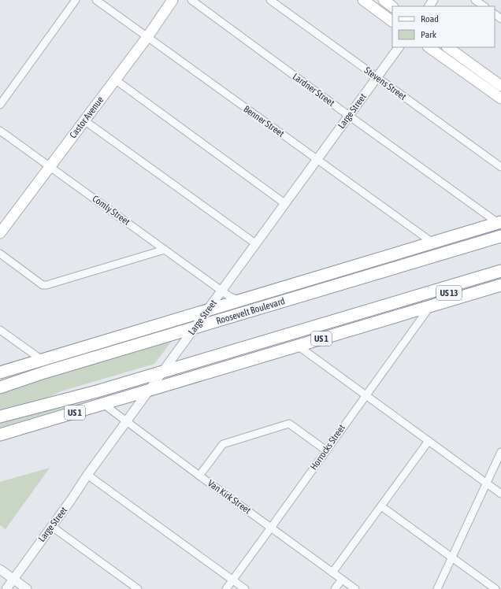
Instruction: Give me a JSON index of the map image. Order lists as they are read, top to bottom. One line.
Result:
{"streets":{"highway":["US 13","Roosevelt Boulevard","US 1"],"main road":["Castor Avenue"],"street":["Stevens Street","Lardner Street","Large Street","Benner Street","Comly Street","Horrocks Street","Van Kirk Street"]},"crossings":[["Stevens Street","Large Street"],["Lardner Street","Large Street"],["Lardner Street","Roosevelt Boulevard"],["Large Street","Benner Street"],["Large Street","Comly Street"],["Large Street","Roosevelt Boulevard"],["Large Street","US 1"],["Large Street","Van Kirk Street"],["Castor Avenue","Benner Street"],["Castor Avenue","Comly Street"],["Benner Street","Roosevelt Boulevard"],["Comly Street","Roosevelt Boulevard"],["US 13","US 1"],["US 1","Horrocks Street"],["US 1","Van Kirk Street"],["Horrocks Street","Van Kirk Street"]],"legend":["Road","Park"]}
